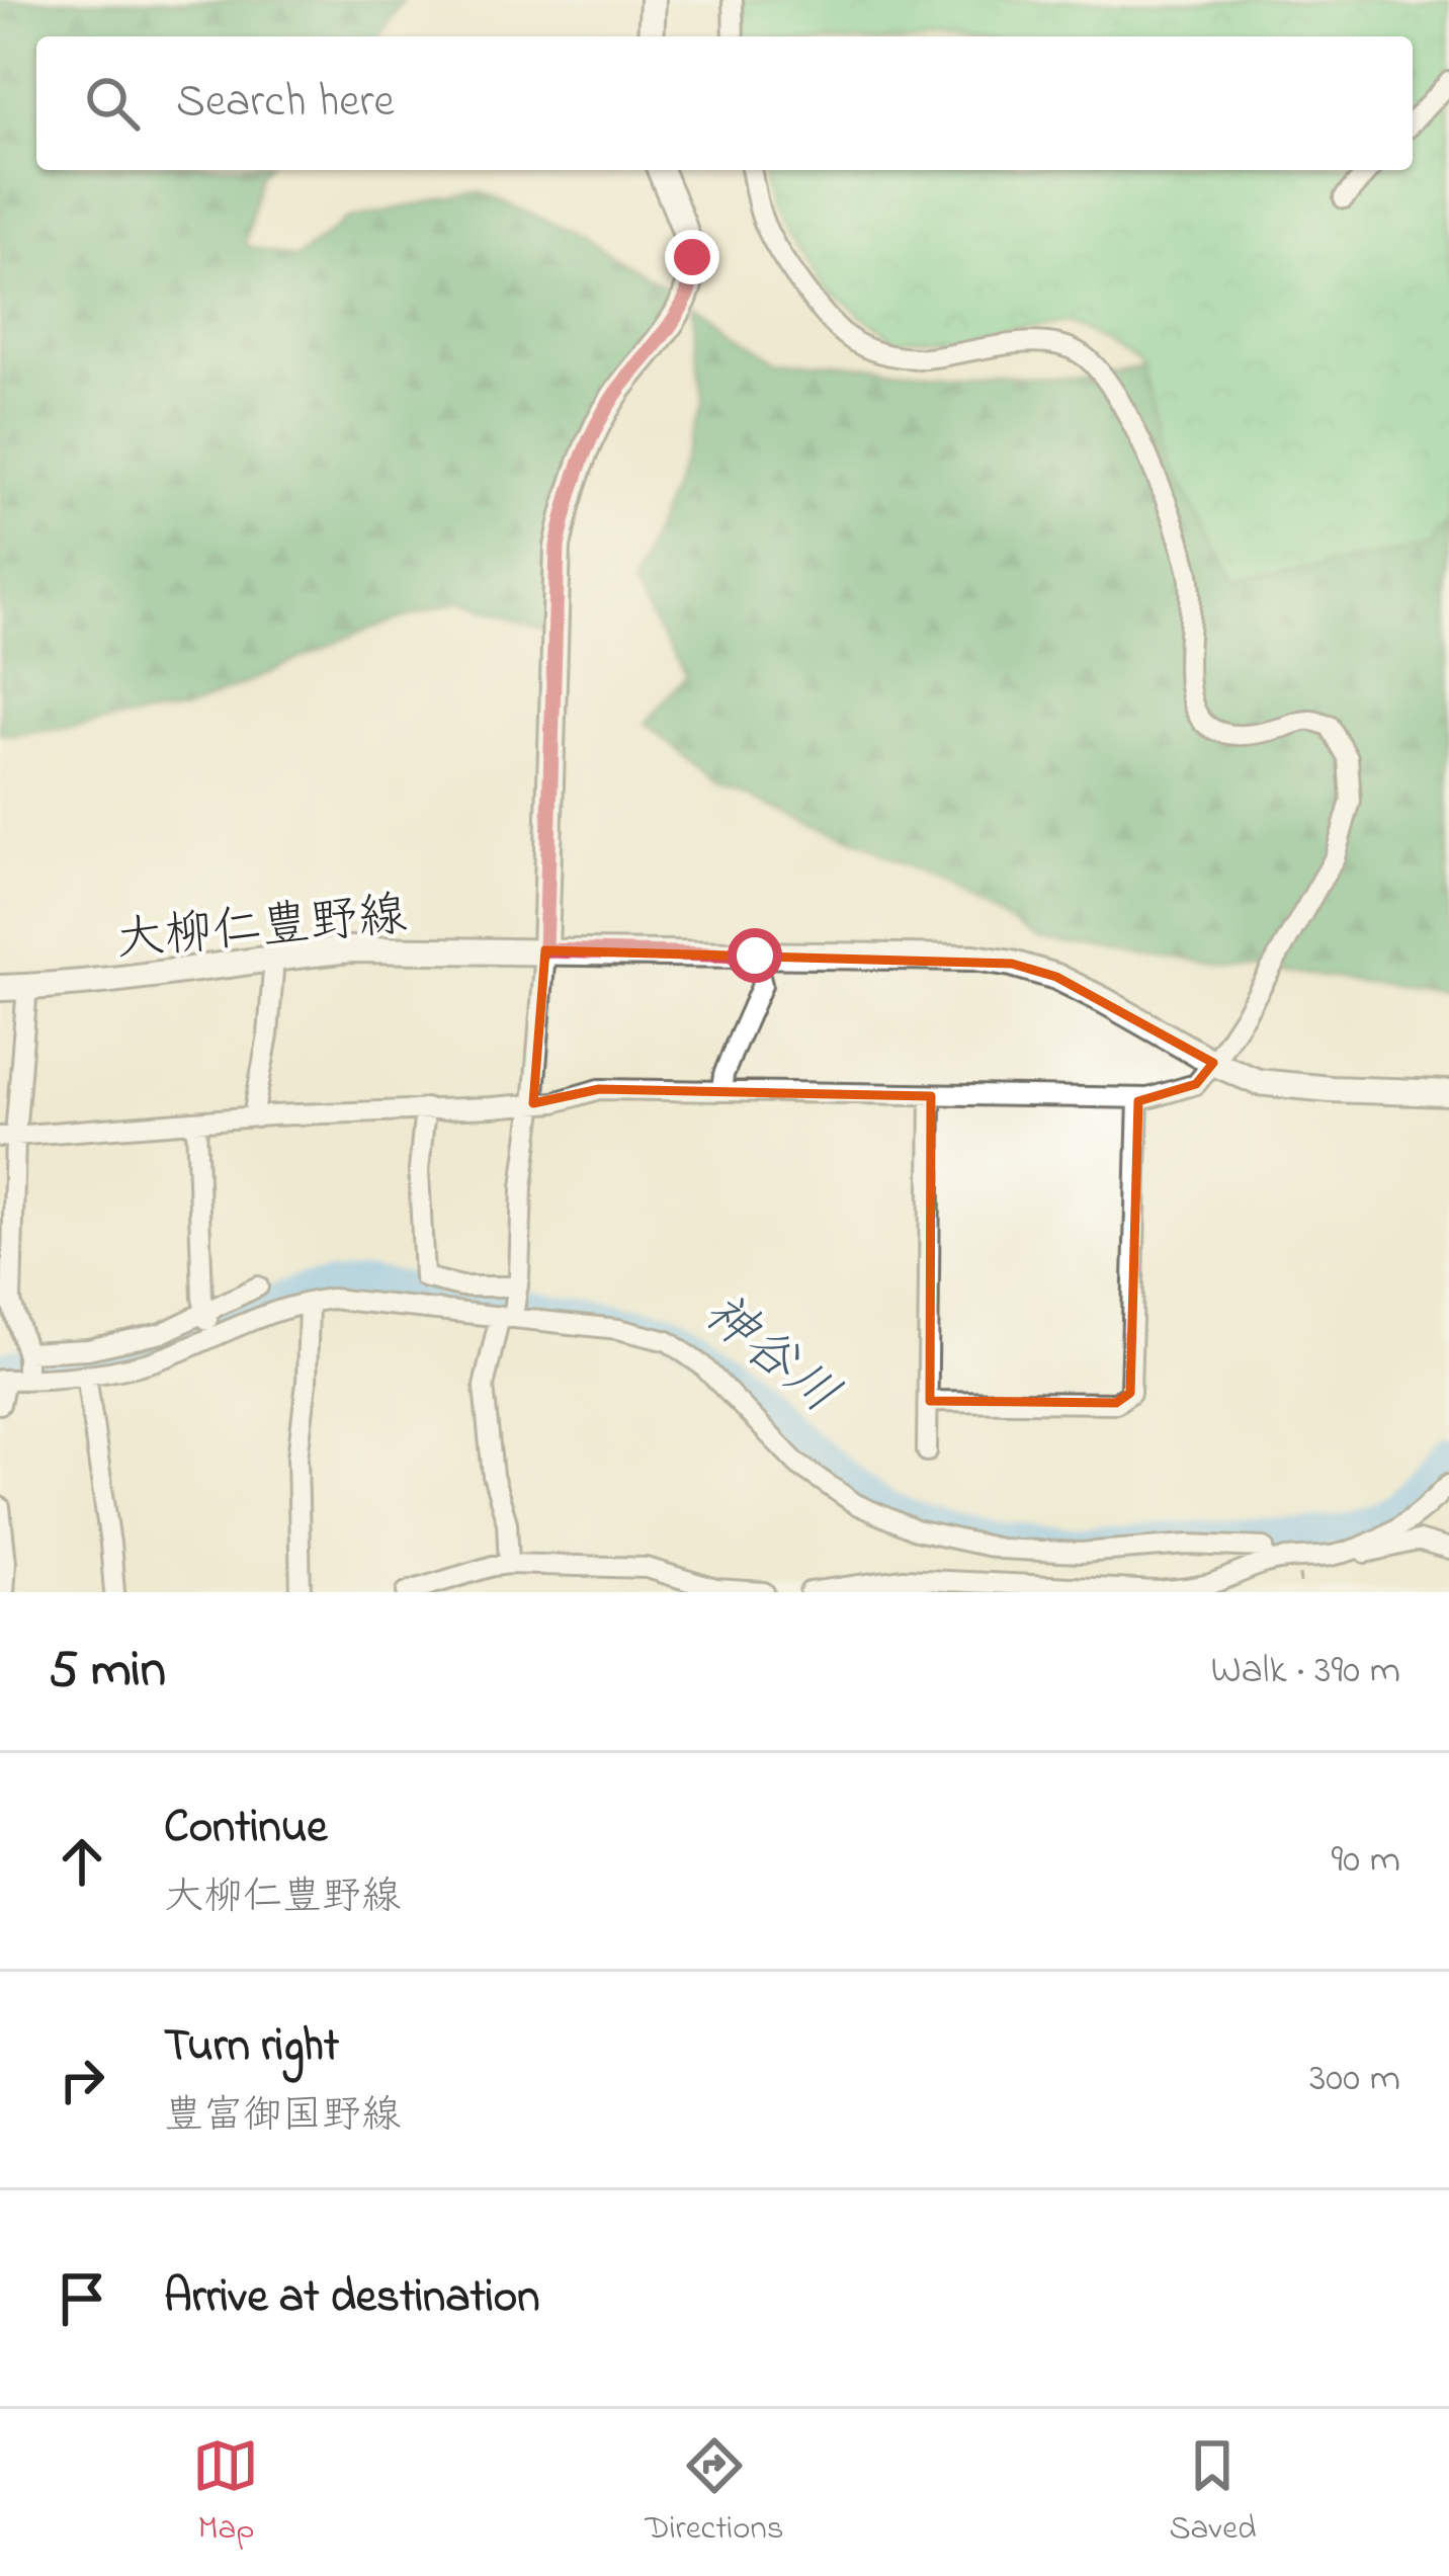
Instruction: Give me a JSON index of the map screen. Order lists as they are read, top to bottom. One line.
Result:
{"streets":{"main road":["大柳仁豊野線"]},"water":["神谷川"],"page":{"search":"Search here","heading":["5 min","Walk · 390 m"],"list":[["Continue","大柳仁豊野線","90 m"],["Turn right","豊富御国野線","300 m"],"Arrive at destination"],"nav":["Map","Directions","Saved"]}}
